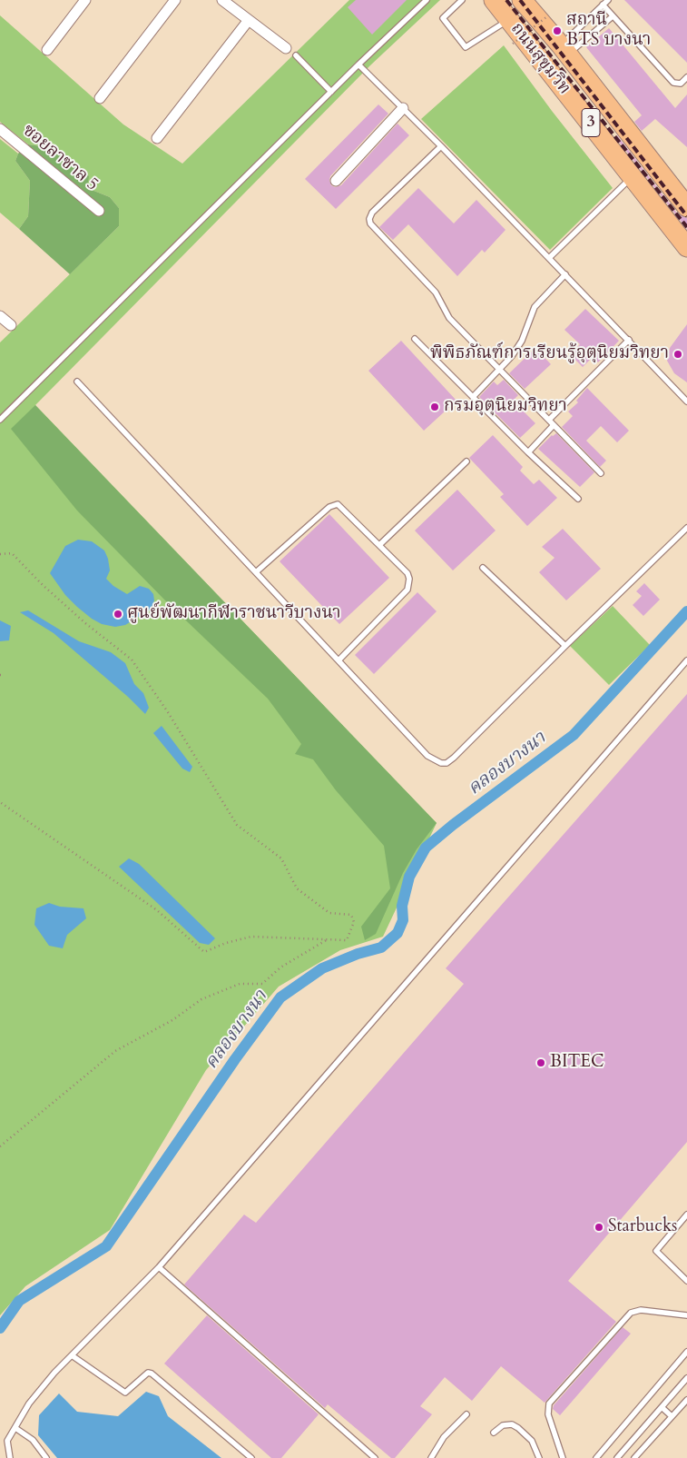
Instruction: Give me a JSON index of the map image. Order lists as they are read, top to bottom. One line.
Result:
{"streets":{"highway":["ถนนสุขุมวิท","3"],"street":["ซอยลาซาล 5"]},"water":["คลองบางนา"],"places":["สถานี BTS บางนา","พิพิธภัณฑ์การเรียนรู้อุตุนิยมวิทยา","กรมอุตุนิยมวิทยา","ศูนย์พัฒนากีฬาราชนาวีบางนา","BITEC","Starbucks"]}
